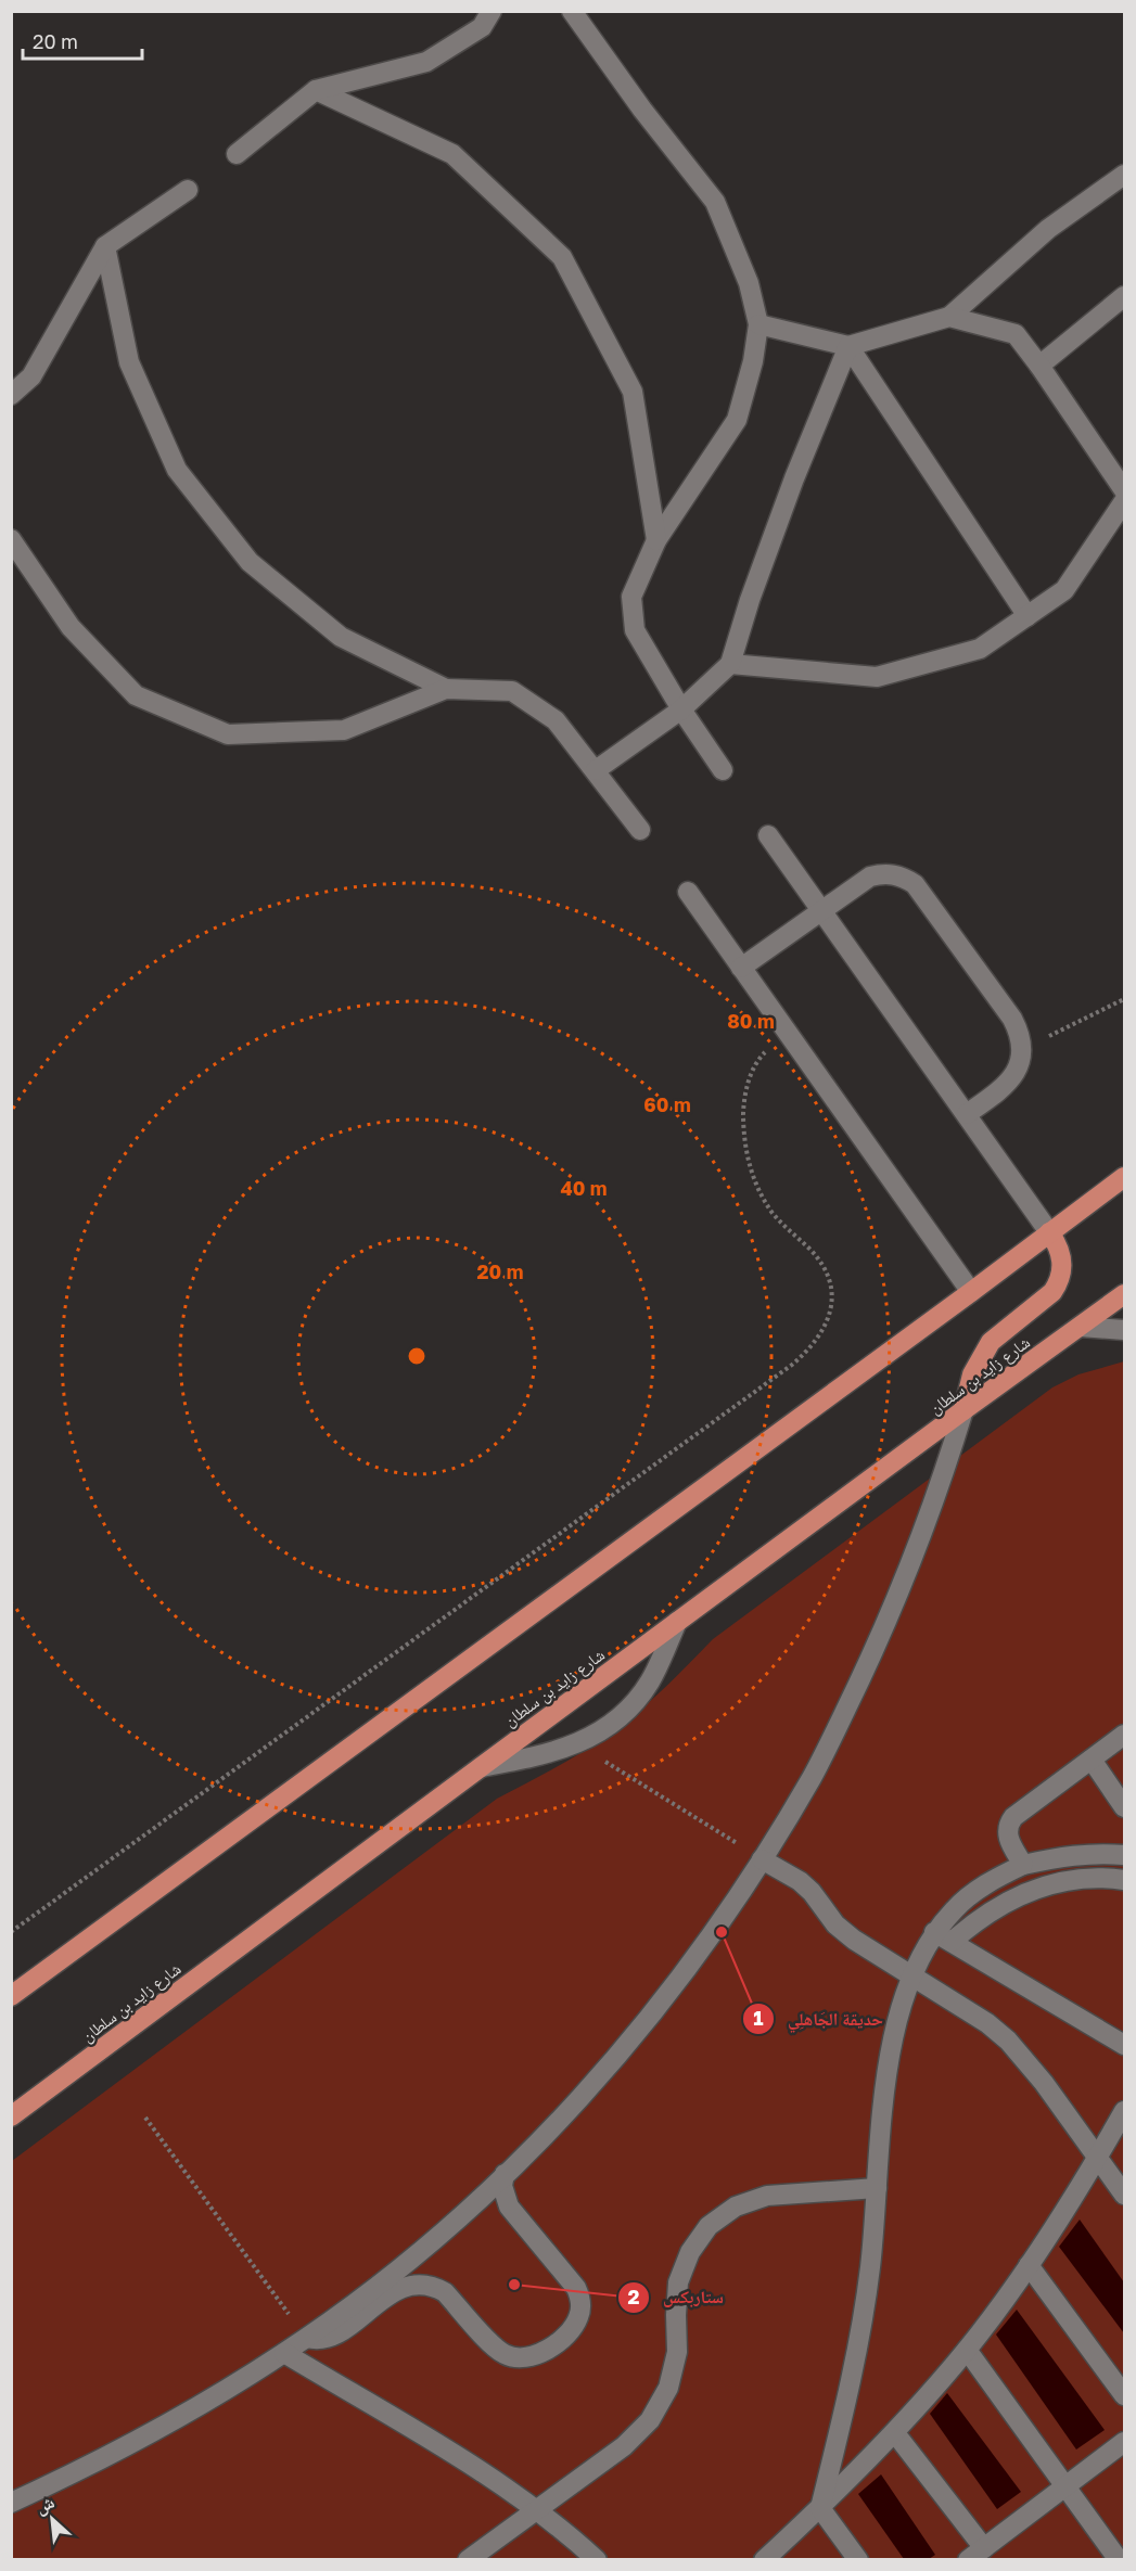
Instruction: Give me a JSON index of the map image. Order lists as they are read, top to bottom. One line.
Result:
{"streets":{"highway":["شارع زايد بن سلطان"]},"places":["حديقة الجَاهلِي","ستاربكس"],"scale_bar":"20 m","north":"top left","rings":["80 m","60 m","40 m","20 m"]}
